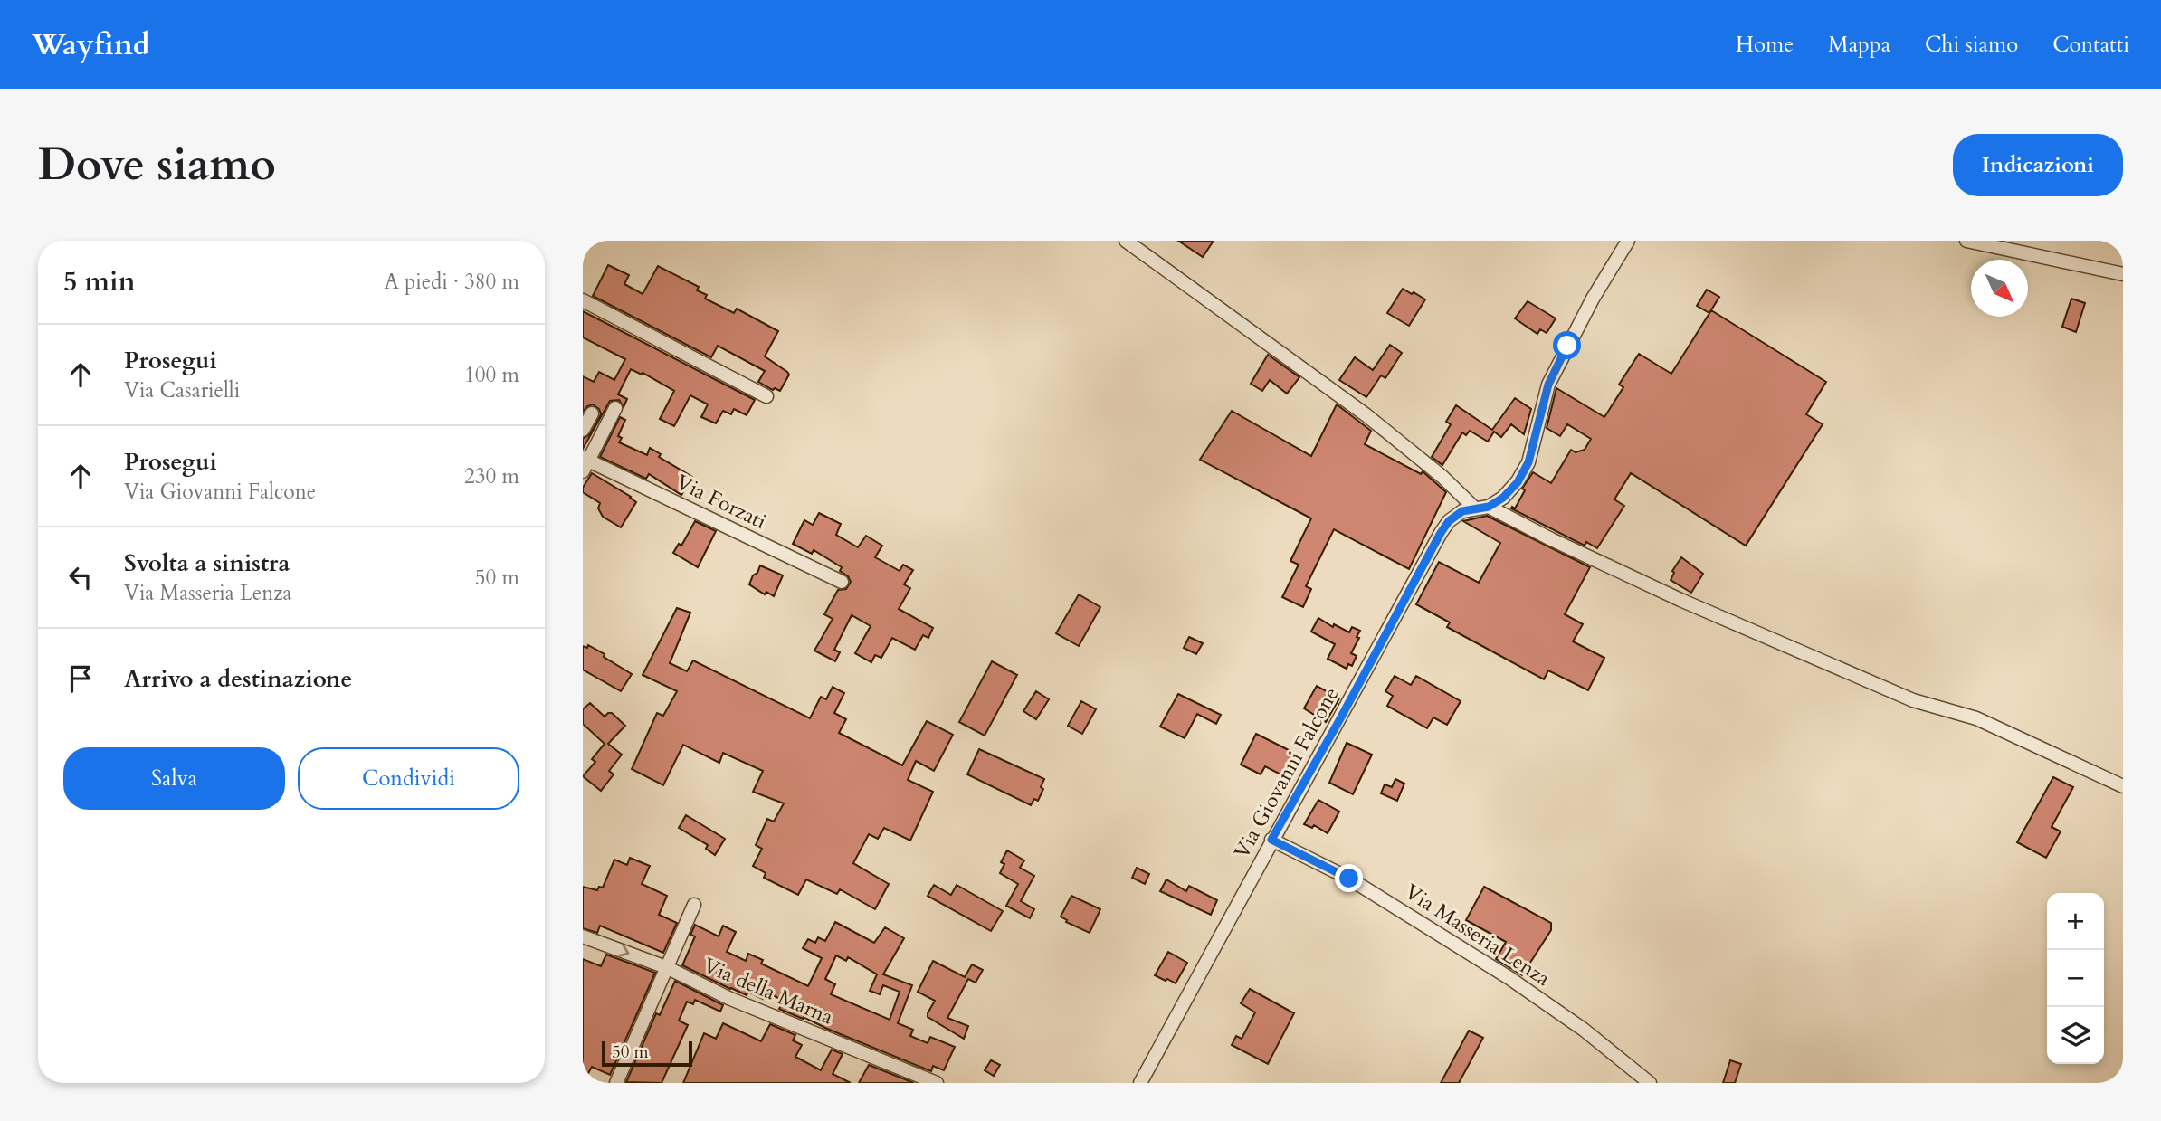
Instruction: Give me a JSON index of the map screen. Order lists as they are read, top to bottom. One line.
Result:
{"streets":{"street":["Via Forzati","Via Giovanni Falcone","Via Masseria Lenza","Via della Marna"]},"crossings":[["Via Giovanni Falcone","Via Masseria Lenza"]],"scale_bar":"50 m","north":"bottom right","page":{"header":"Wayfind","nav":["Home","Mappa","Chi siamo","Contatti"],"buttons":["Indicazioni",["Salva","Condividi"]],"title":"Dove siamo","heading":["5 min","A piedi · 380 m"],"list":[["Prosegui","Via Casarielli","100 m"],["Prosegui","Via Giovanni Falcone","230 m"],["Svolta a sinistra","Via Masseria Lenza","50 m"],"Arrivo a destinazione"],"map_buttons":["+","−"],"scale":"50 m"}}
